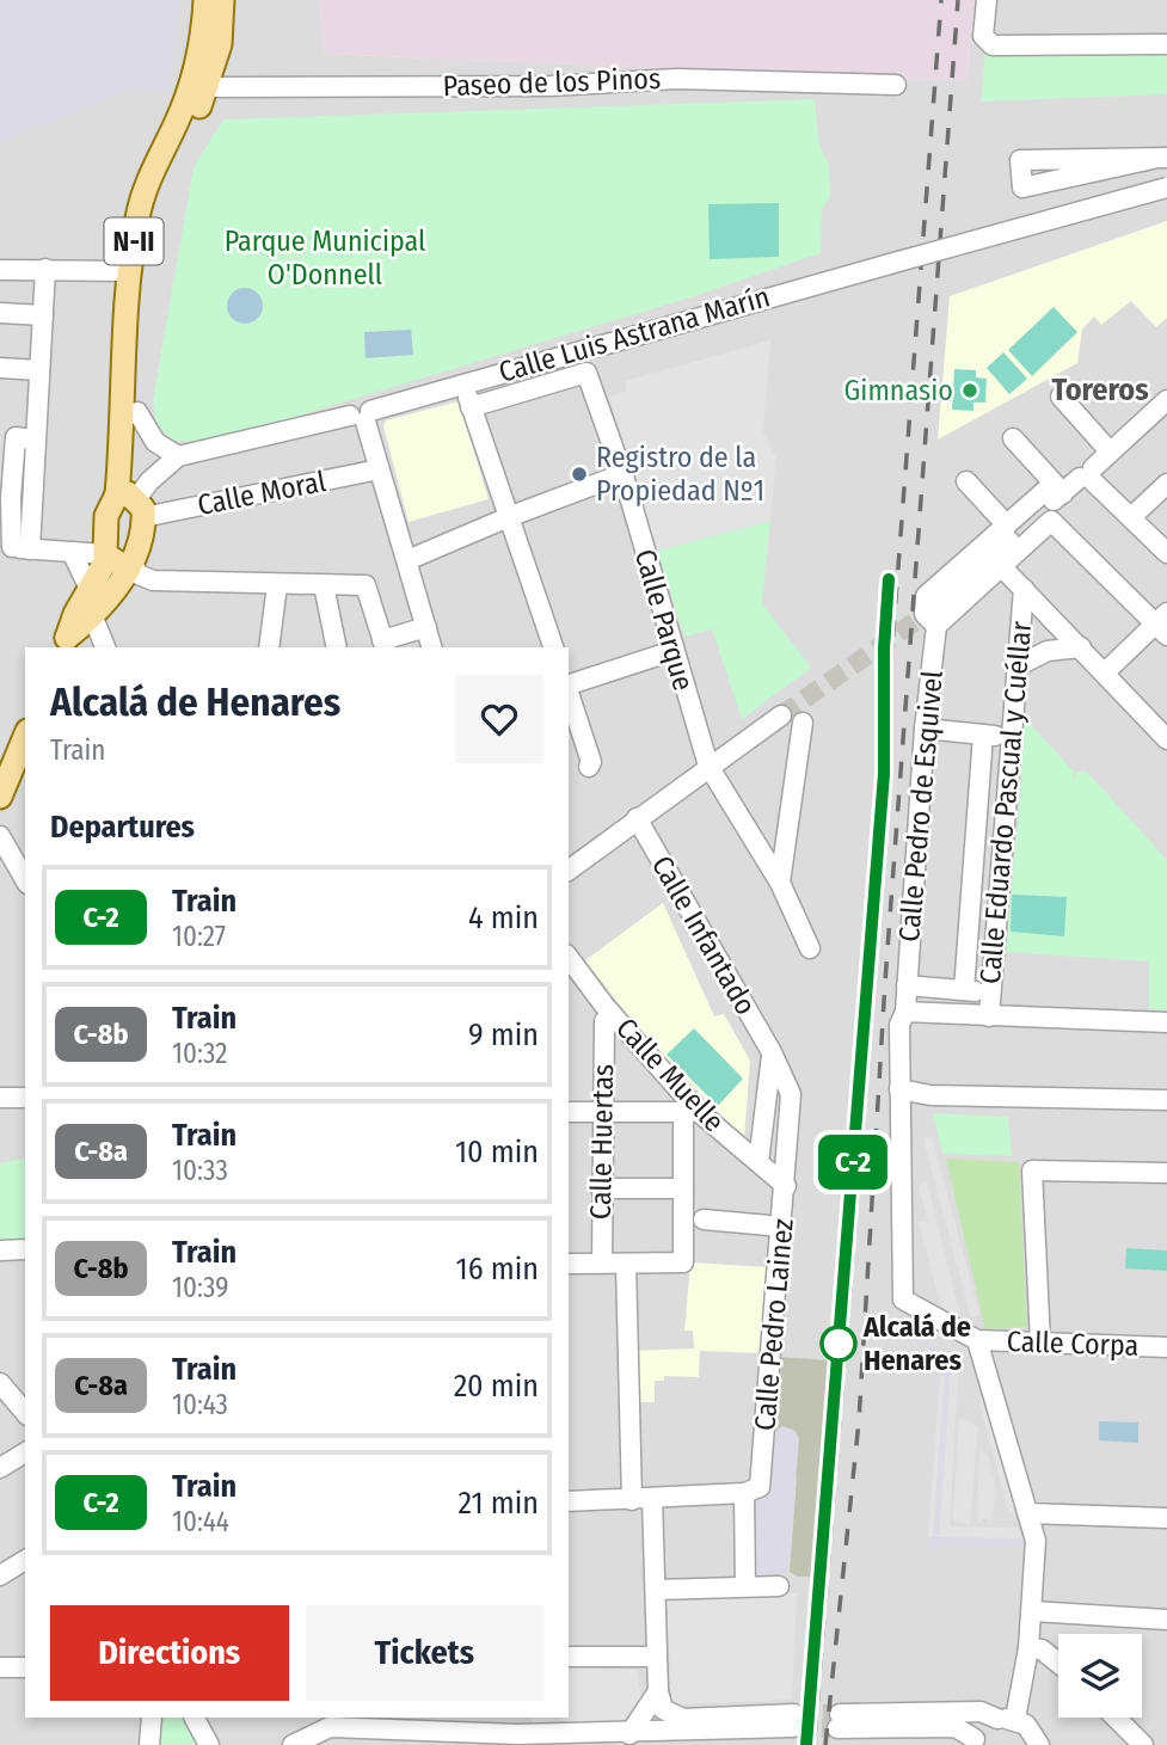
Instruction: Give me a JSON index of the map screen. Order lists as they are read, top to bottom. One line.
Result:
{"streets":{"main road":["N-II"],"street":["Paseo de los Pinos","Calle Luis Astrana Marín","Calle Moral","Calle Parque","Calle Eduardo Pascual y Cuéllar","Calle Pedro de Esquivel","Calle Infantado","Calle Muelle","Calle Huertas","Calle Pedro Lainez","Calle Corpa"]},"crossings":[["Paseo de los Pinos","N-II"],["N-II","Calle Moral"],["Calle Luis Astrana Marín","Calle Parque"],["Calle Pedro de Esquivel","Calle Corpa"],["Calle Infantado","Calle Pedro Lainez"],["Calle Muelle","Calle Pedro Lainez"]],"districts":["Toreros"],"parks":["Parque Municipal O'Donnell"],"places":["Gimnasio","Registro de la Propiedad Nº1","Alcalá de Henares"],"page":{"on_map":"C-2","heading":[["Alcalá de Henares","Train"],"Departures"],"list":[{"mark":"C-2","name":"Train","note":"10:27","value":"4 min"},{"mark":"C-8b","name":"Train","note":"10:32","value":"9 min"},{"mark":"C-8a","name":"Train","note":"10:33","value":"10 min"},{"mark":"C-8b","name":"Train","note":"10:39","value":"16 min"},{"mark":"C-8a","name":"Train","note":"10:43","value":"20 min"},{"mark":"C-2","name":"Train","note":"10:44","value":"21 min"}],"buttons":["Directions","Tickets"]}}
